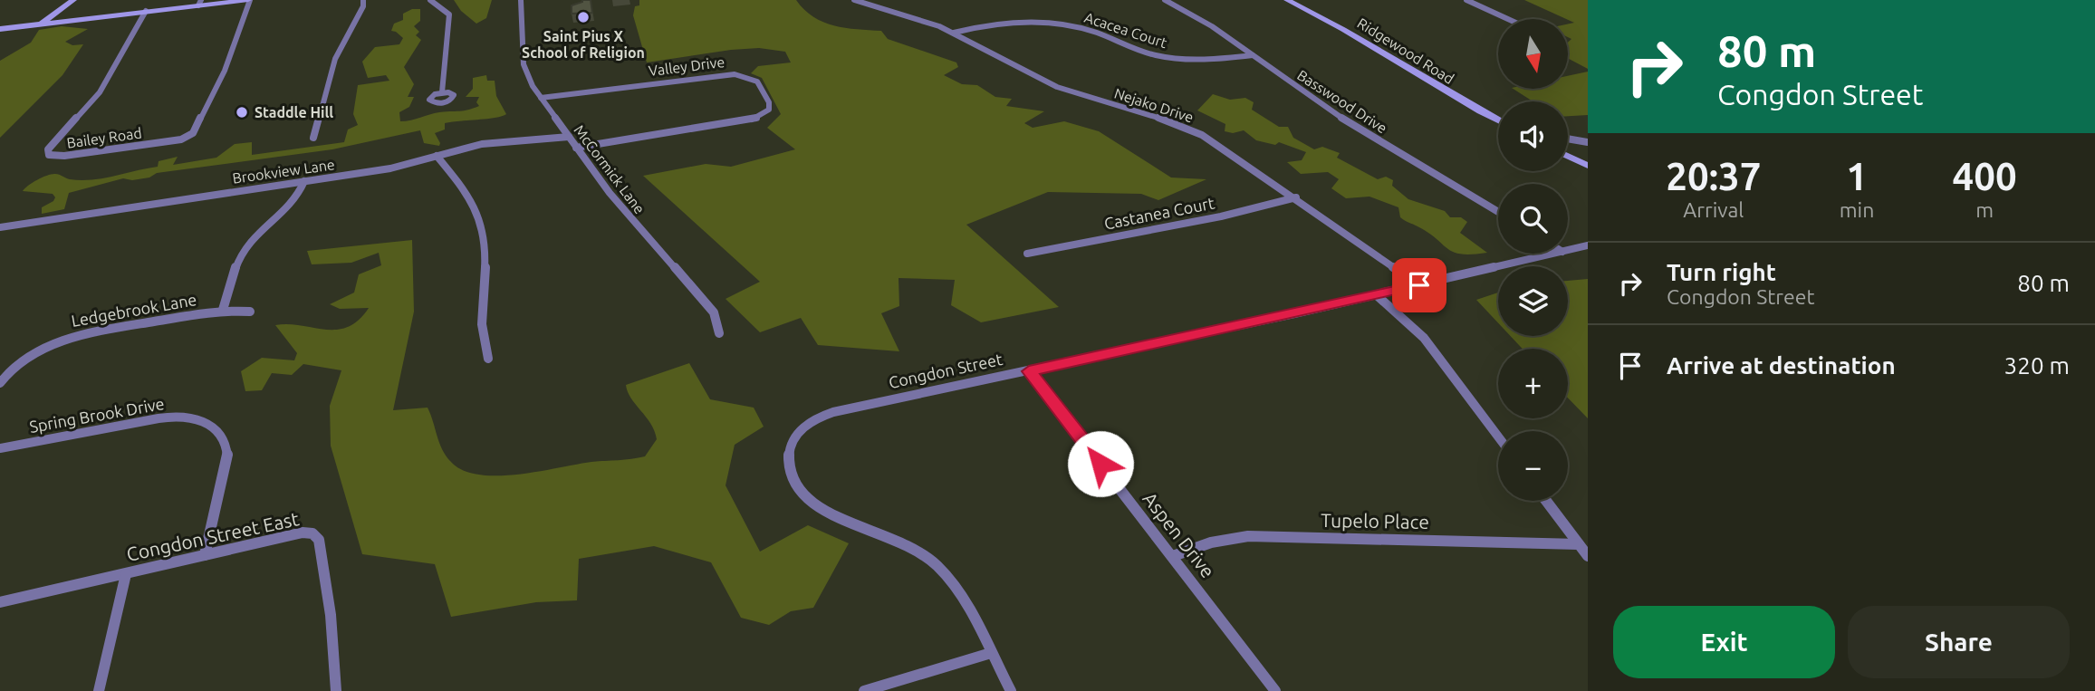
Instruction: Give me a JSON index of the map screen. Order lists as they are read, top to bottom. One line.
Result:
{"streets":{"main road":["Ridgewood Road"],"street":["Acacea Court","Valley Drive","Basswood Drive","Nejako Drive","Bailey Road","McCormick Lane","Brookview Lane","Castanea Court","Ledgebrook Lane","Congdon Street","Spring Brook Drive","Tupelo Place","Aspen Drive","Congdon Street East"]},"crossings":[["Acacea Court","Basswood Drive"],["Acacea Court","Nejako Drive"],["Valley Drive","McCormick Lane"],["Nejako Drive","Castanea Court"],["Nejako Drive","Congdon Street"],["McCormick Lane","Brookview Lane"],["Congdon Street","Aspen Drive"],["Spring Brook Drive","Congdon Street East"],["Tupelo Place","Aspen Drive"]],"places":["Saint Pius X School of Religion","Staddle Hill"],"north":"bottom","page":{"turn":["80 m","Congdon Street"],"map_buttons":["+","−"],"eta":["20:37","Arrival","1","min","400","m"],"list":[{"name":"Turn right","note":"Congdon Street","value":"80 m"},{"name":"Arrive at destination","value":"320 m"}],"buttons":["Exit","Share"]}}
